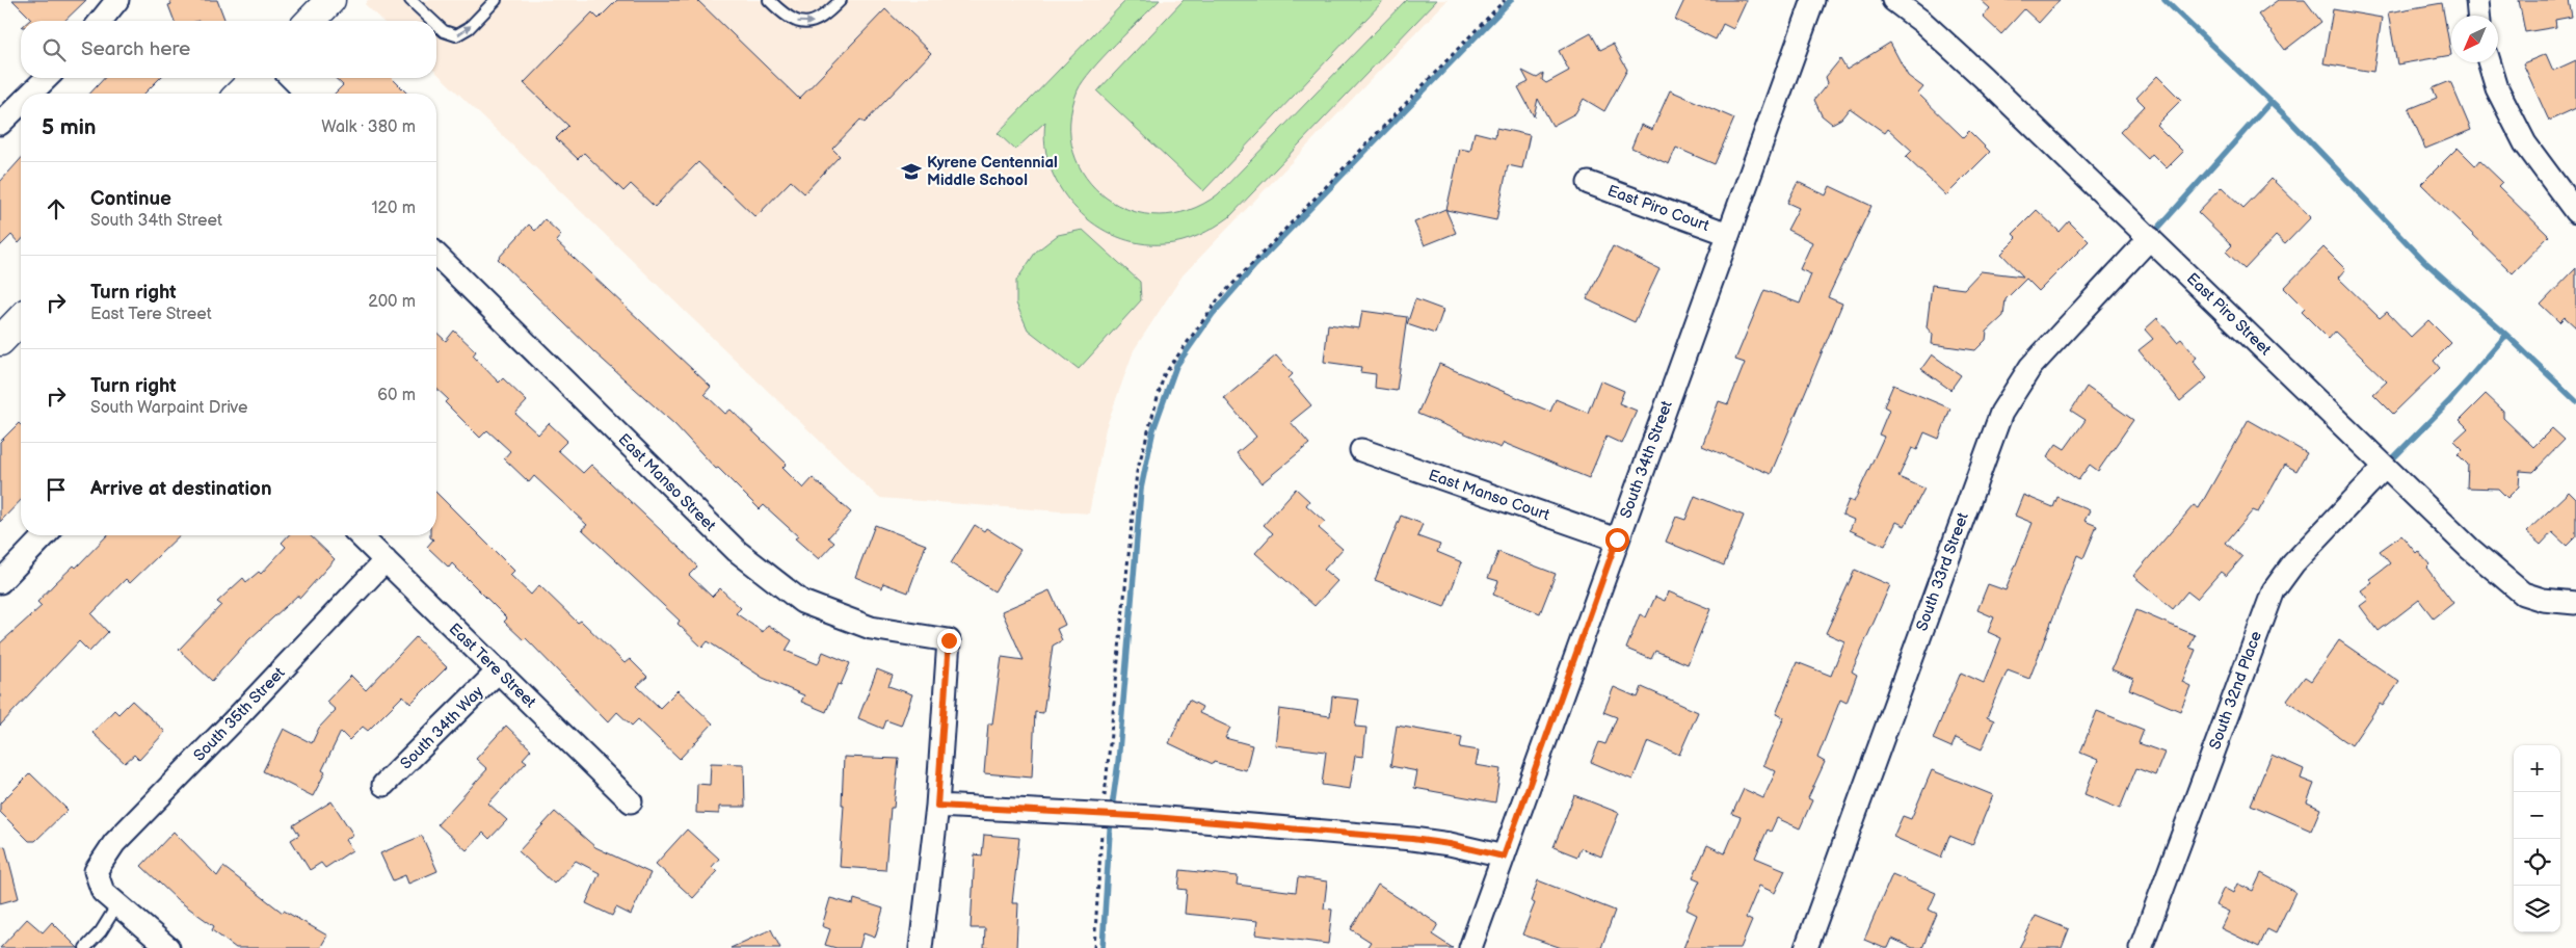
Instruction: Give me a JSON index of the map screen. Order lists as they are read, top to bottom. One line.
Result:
{"streets":{"street":["East Piro Court","East Piro Street","South 34th Street","East Manso Street","East Manso Court","South 33rd Street","East Tere Street","South 32nd Place","South 35th Street","South 34th Way"]},"crossings":[["East Piro Court","South 34th Street"],["East Piro Street","South 33rd Street"],["East Piro Street","South 32nd Place"],["South 34th Street","East Manso Court"],["East Tere Street","South 35th Street"],["East Tere Street","South 34th Way"]],"places":{"school or university":["Kyrene Centennial Middle School"]},"north":"bottom left","page":{"search":"Search here","heading":["5 min","Walk · 380 m"],"list":[["Continue","South 34th Street","120 m"],["Turn right","East Tere Street","200 m"],["Turn right","South Warpaint Drive","60 m"],"Arrive at destination"],"map_buttons":["+","−"]}}
